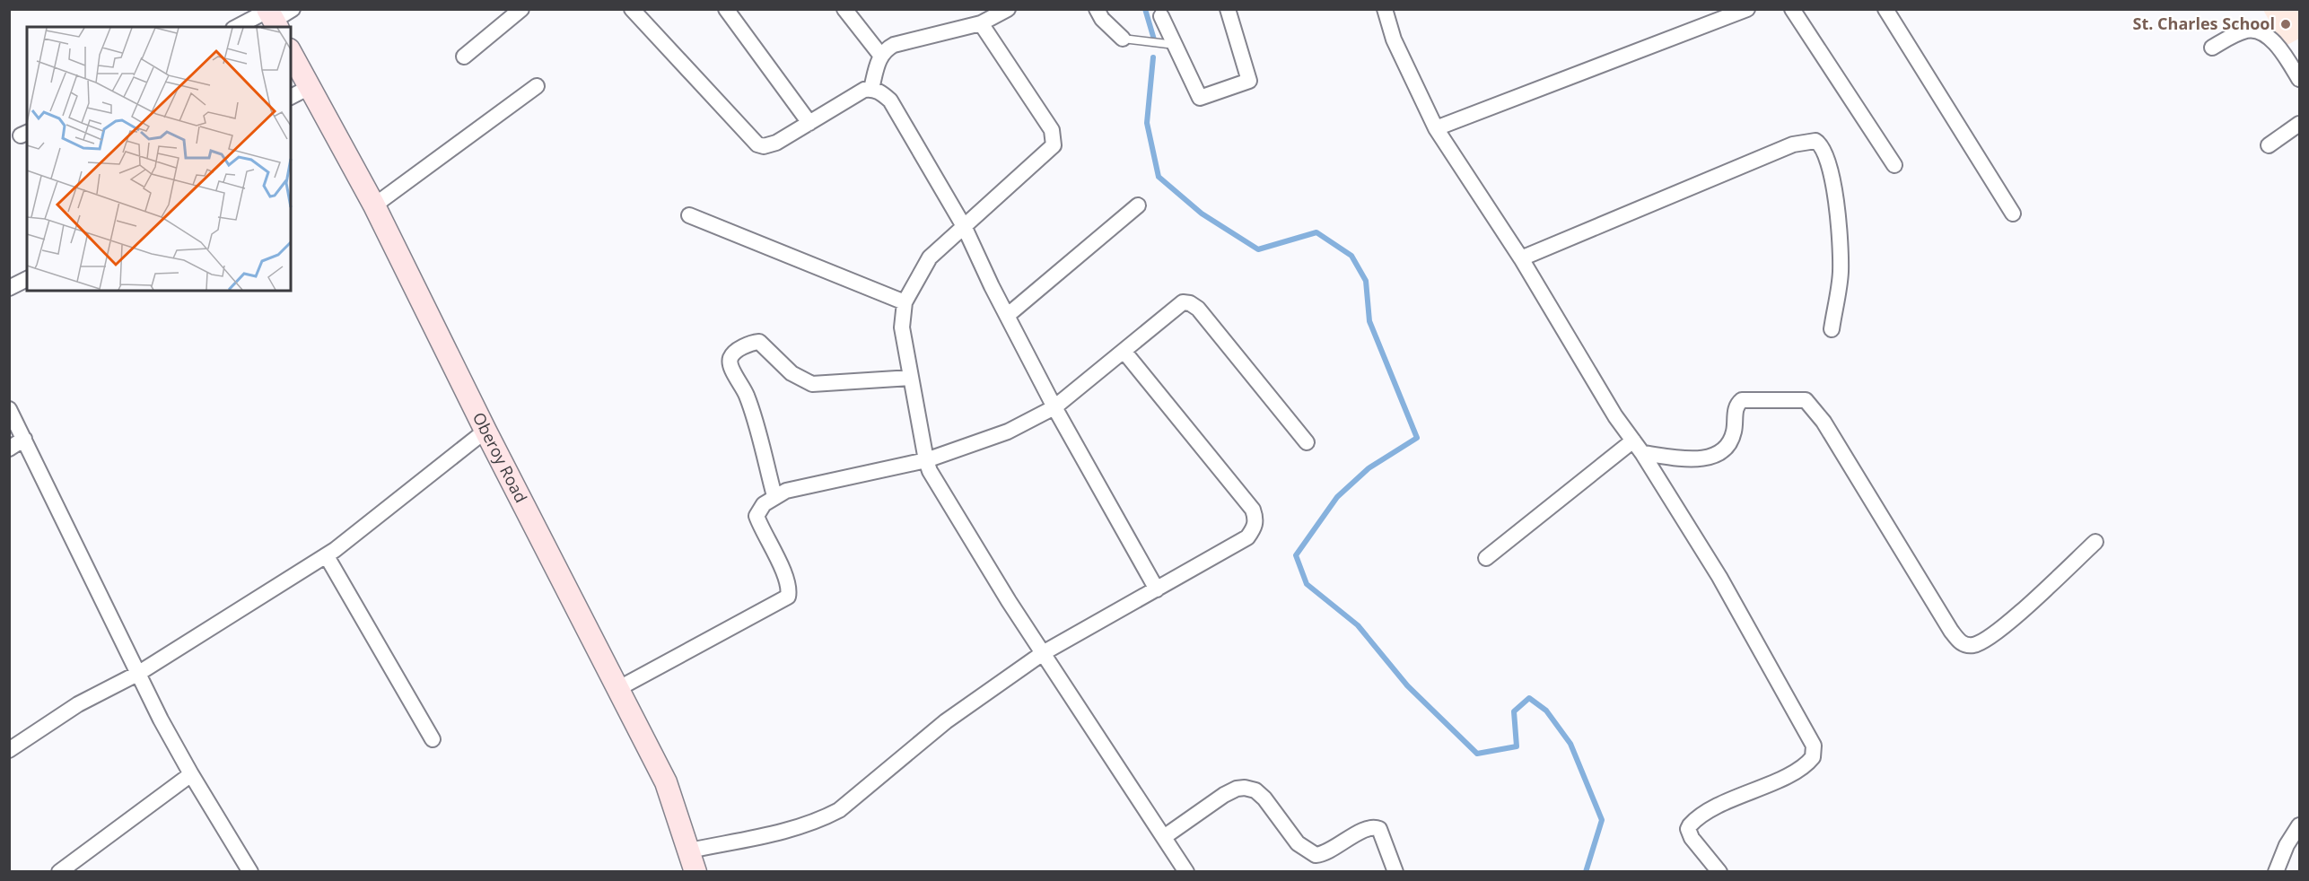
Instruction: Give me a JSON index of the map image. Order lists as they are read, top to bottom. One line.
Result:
{"streets":{"street":["Oberoy Road"]},"places":["St. Charles School"]}
